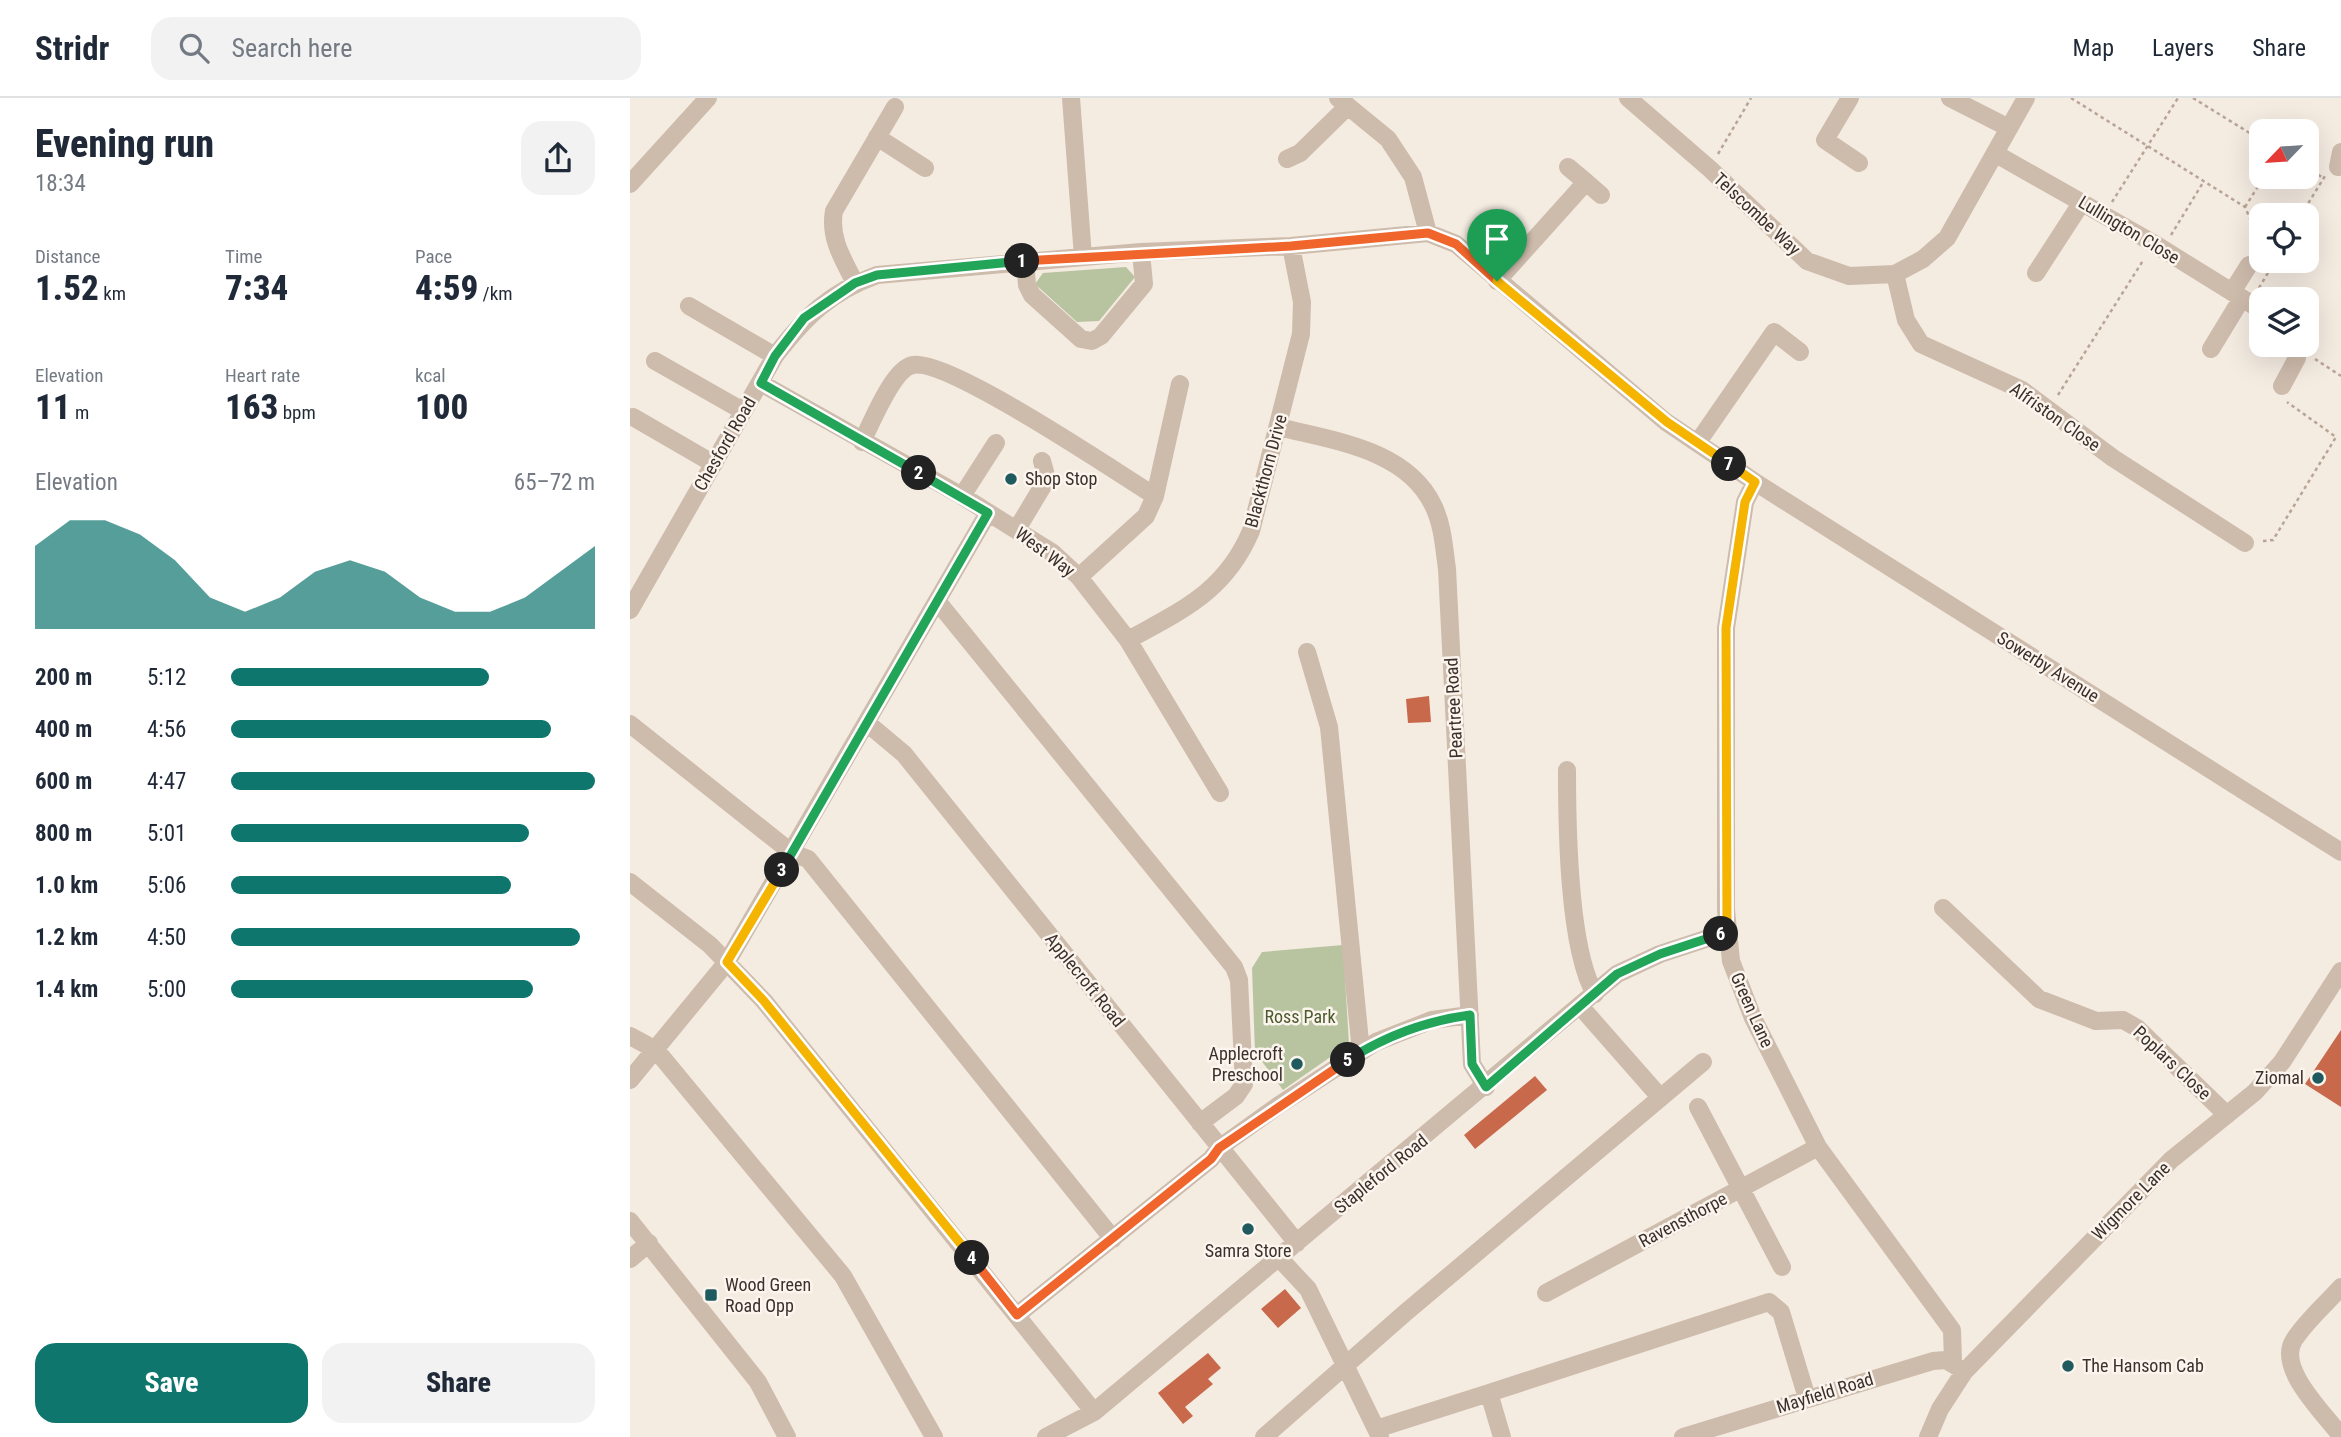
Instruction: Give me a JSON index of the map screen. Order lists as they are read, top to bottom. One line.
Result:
{"streets":{"street":["Telscombe Way","Lullington Close","Alfriston Close","Chesford Road","Blackthorn Drive","West Way","Sowerby Avenue","Peartree Road","Applecroft Road","Green Lane","Poplars Close","Stapleford Road","Wigmore Lane","Ravensthorpe","Mayfield Road"]},"crossings":[["Telscombe Way","Lullington Close"],["Telscombe Way","Alfriston Close"],["Chesford Road","Blackthorn Drive"],["Chesford Road","West Way"],["Chesford Road","Sowerby Avenue"],["Chesford Road","Green Lane"],["Blackthorn Drive","West Way"],["Blackthorn Drive","Peartree Road"],["Sowerby Avenue","Green Lane"],["Peartree Road","Stapleford Road"],["Applecroft Road","Stapleford Road"],["Green Lane","Stapleford Road"],["Green Lane","Wigmore Lane"],["Green Lane","Ravensthorpe"],["Green Lane","Mayfield Road"],["Poplars Close","Wigmore Lane"],["Wigmore Lane","Mayfield Road"]],"parks":["Ross Park"],"places":{"other":["Shop Stop","Applecroft Preschool","Ziomal","Samra Store","The Hansom Cab"],"transit":["Wood Green Road Opp"]},"north":"bottom left","page":{"header":"Stridr","search":"Search here","nav":["Map","Layers","Share"],"heading":["Evening run","18:34"],"stats":[["Distance","1.52 km"],["Time","7:34"],["Pace","4:59 /km"],["Elevation","11 m"],["Heart rate","163 bpm"],["kcal","100"]],"pins":["1","7","2","3","6","5","4"],"chart":["Elevation","65–72 m"],"list":[{"name":"200 m","note":"5:12"},{"name":"400 m","note":"4:56"},{"name":"600 m","note":"4:47"},{"name":"800 m","note":"5:01"},{"name":"1.0 km","note":"5:06"},{"name":"1.2 km","note":"4:50"},{"name":"1.4 km","note":"5:00"}],"buttons":["Save","Share"]}}
